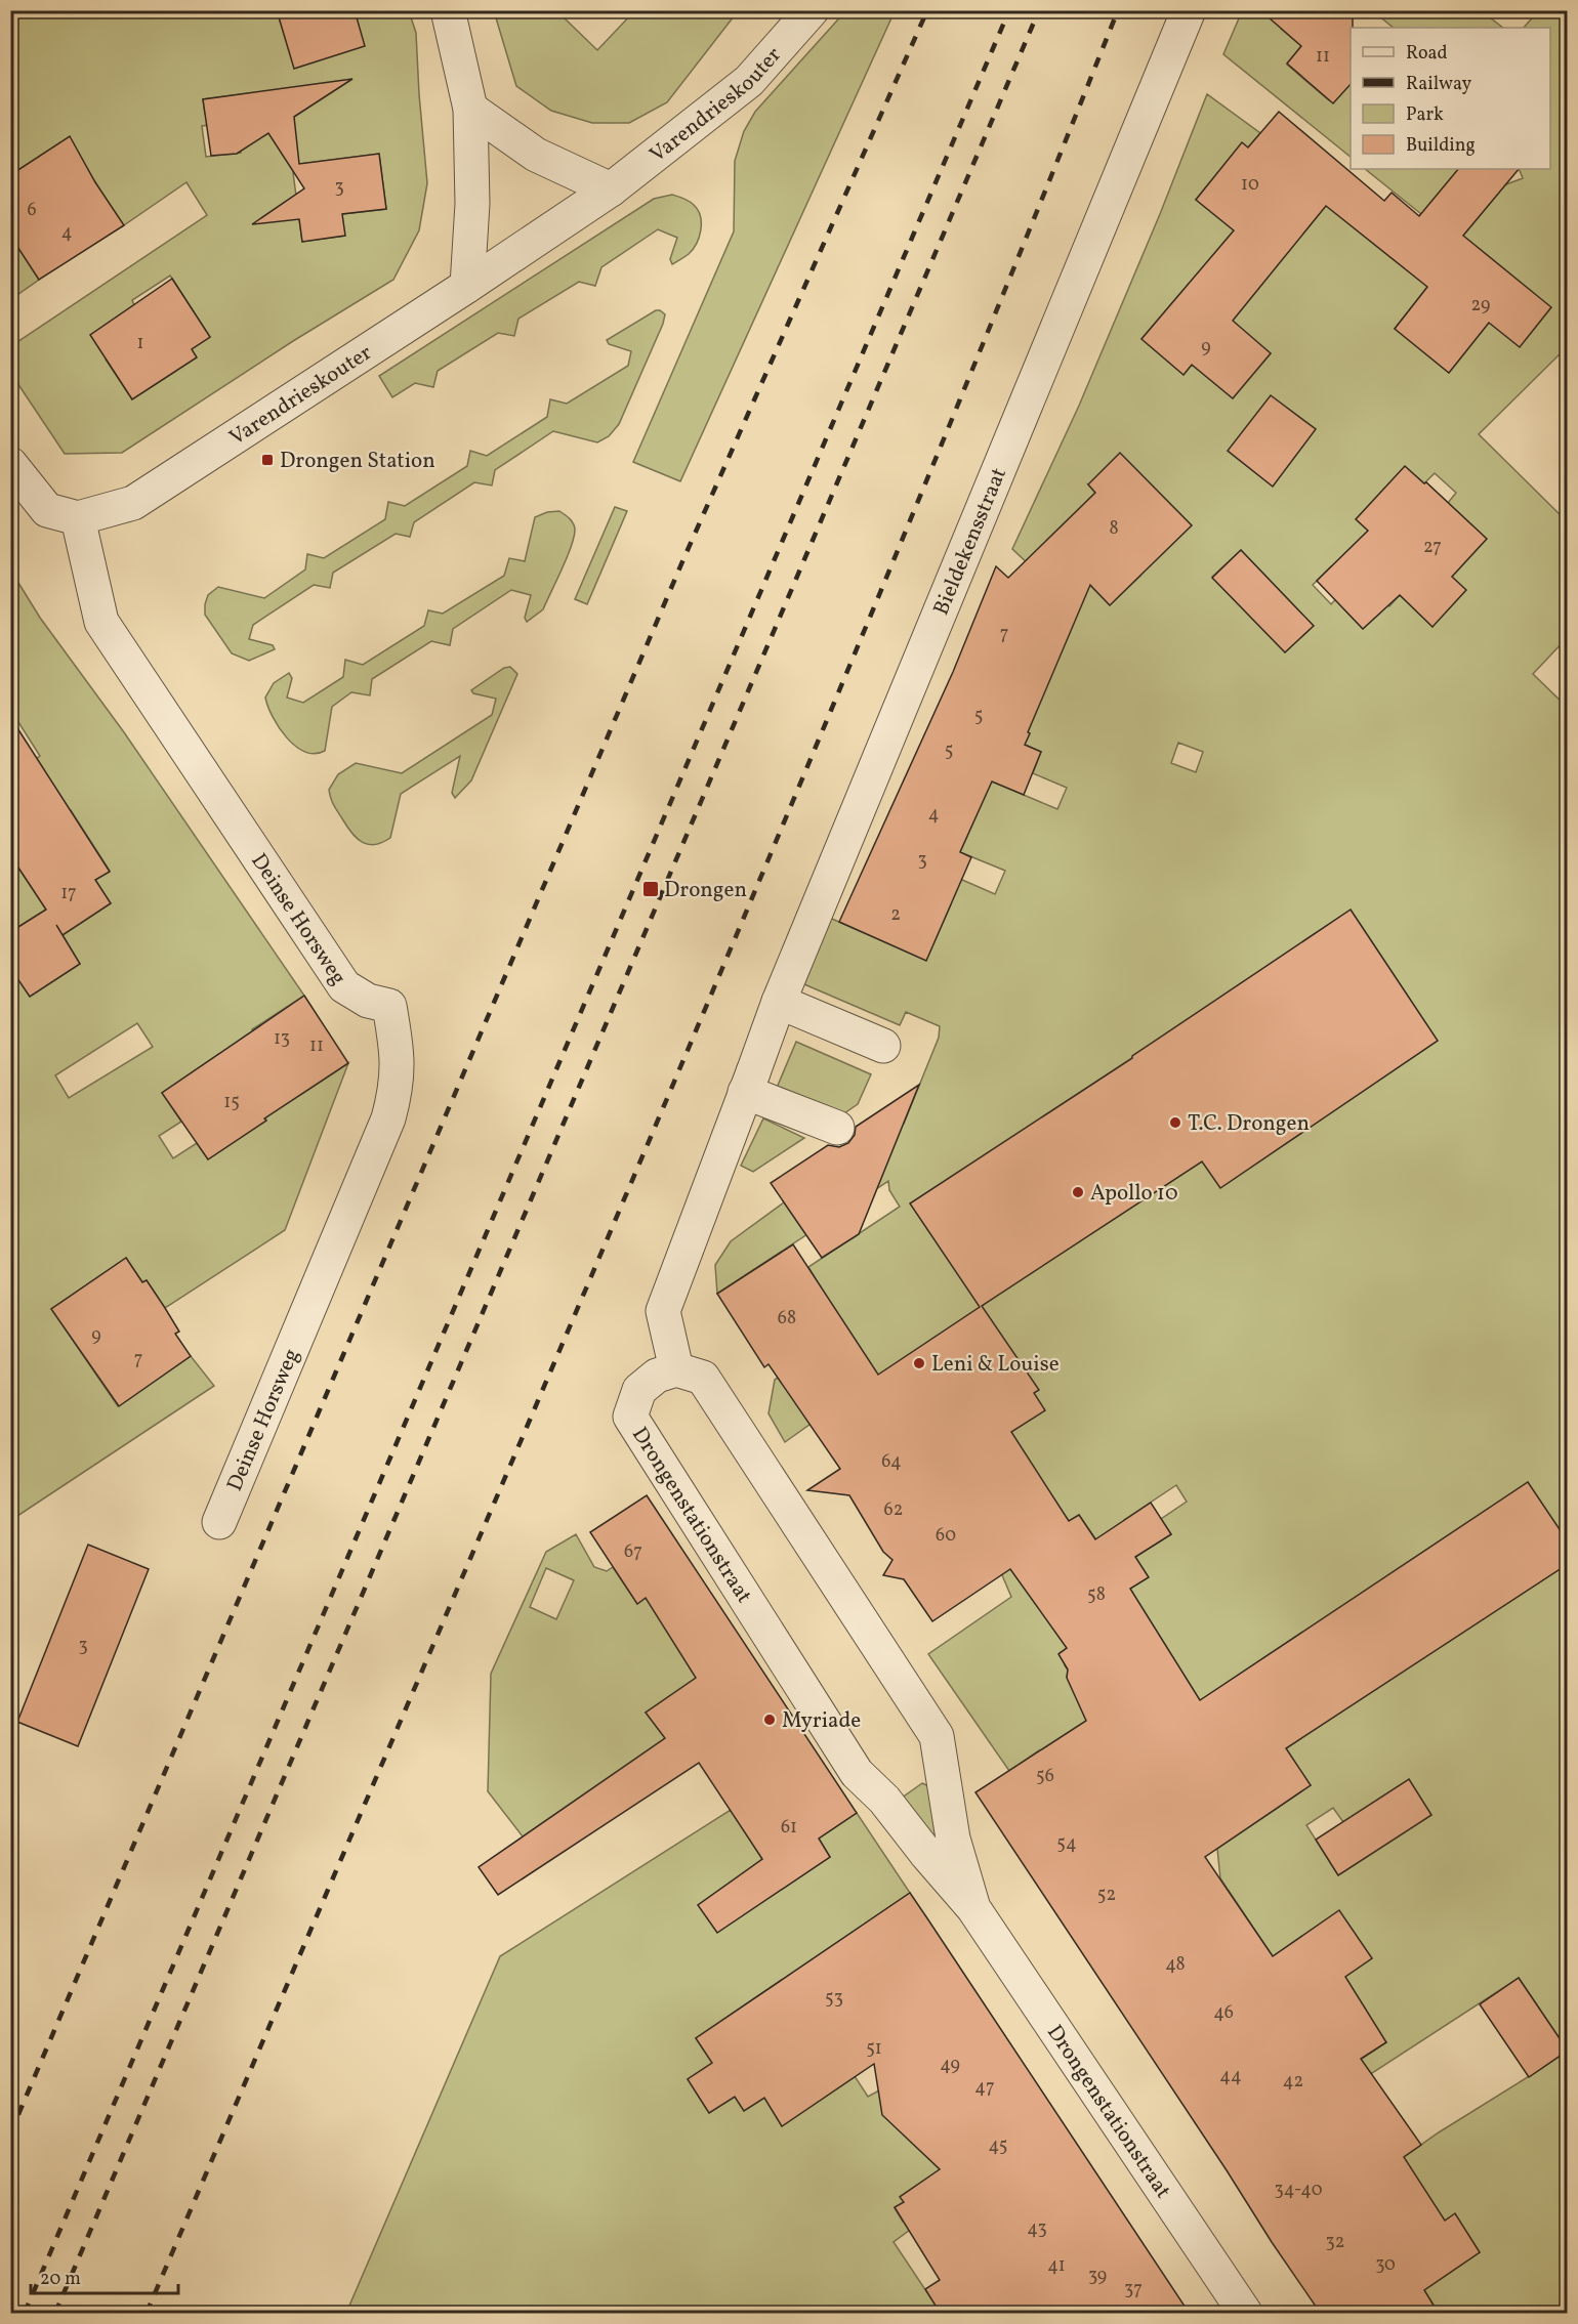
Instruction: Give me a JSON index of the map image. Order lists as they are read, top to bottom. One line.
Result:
{"streets":{"street":["Varendrieskouter","Bieldekensstraat","Deinse Horsweg","Drongenstationstraat"]},"crossings":[["Varendrieskouter","Deinse Horsweg"],["Bieldekensstraat","Drongenstationstraat"]],"places":{"transit":["Drongen Station","Drongen"],"other":["T.C. Drongen","Apollo 10","Leni & Louise","Myriade"]},"house_numbers":["11","10","3","6","4","29","1","9","8","27","7","5","5","4","3","17","2","13","11","15","68","9","7","64","62","60","67","58","3","56","61","54","52","48","53","46","51","49","44","42","47","45","34-40","43","32","30","41","39","37"],"legend":["Road","Railway","Park","Building"],"scale_bar":"20 m"}
